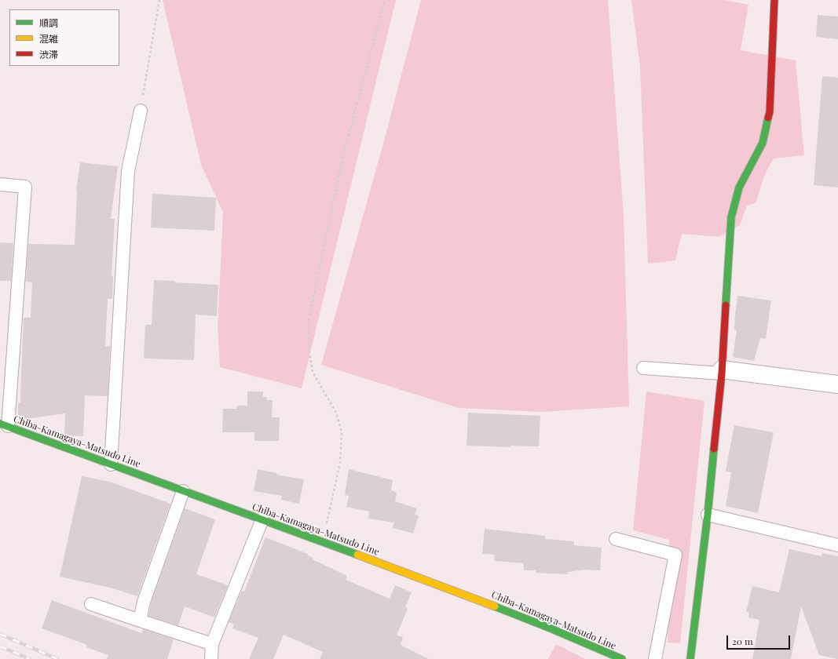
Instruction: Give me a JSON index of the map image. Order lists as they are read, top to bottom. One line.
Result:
{"streets":{"street":["Chiba-Kamagaya-Matsudo Line"]},"legend":["順調","混雑","渋滞"],"scale_bar":"20 m"}
